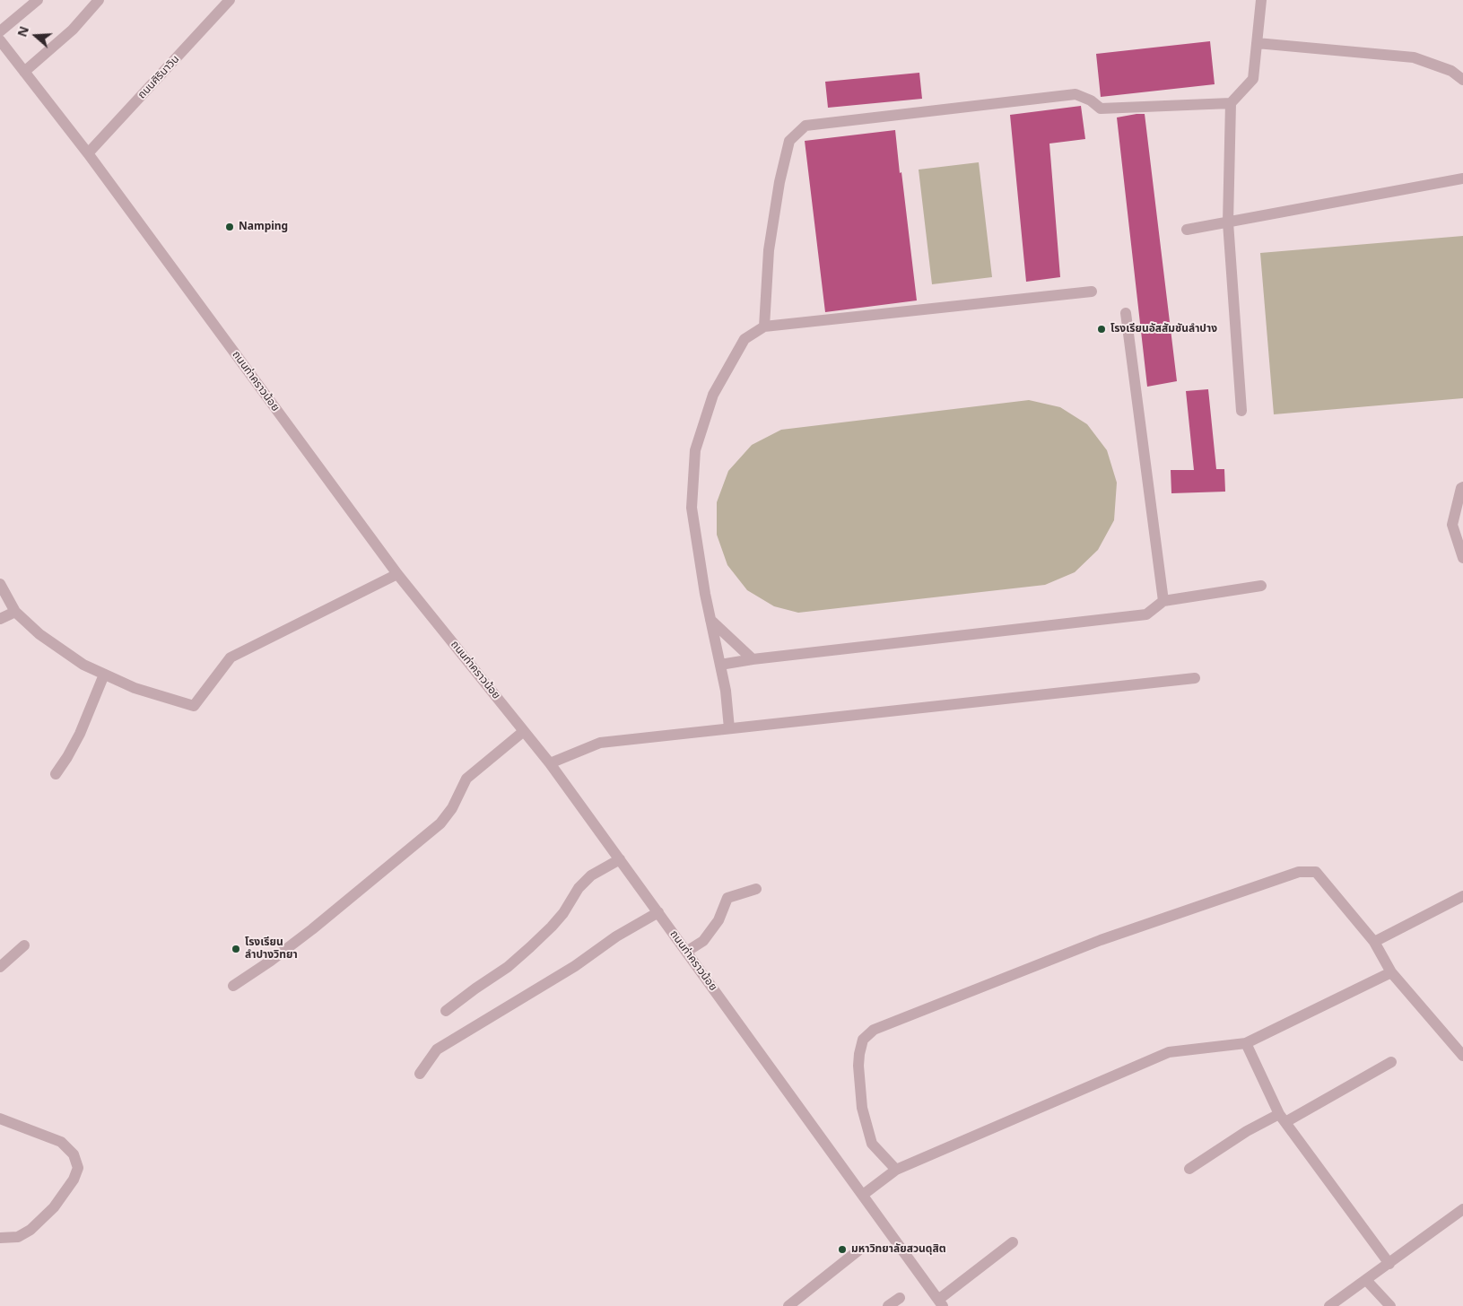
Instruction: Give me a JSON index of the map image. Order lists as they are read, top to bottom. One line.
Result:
{"streets":{"street":["ถนนศิรินาวิน","ถนนท่าคราวน้อย"]},"crossings":[["ถนนศิรินาวิน","ถนนท่าคราวน้อย"]],"places":["Namping","โรงเรียนอัสสัมชันลำปาง","โรงเรียน ลำปางวิทยา","มหาวิทยาลัยสวนดุสิต"],"north":"left"}
